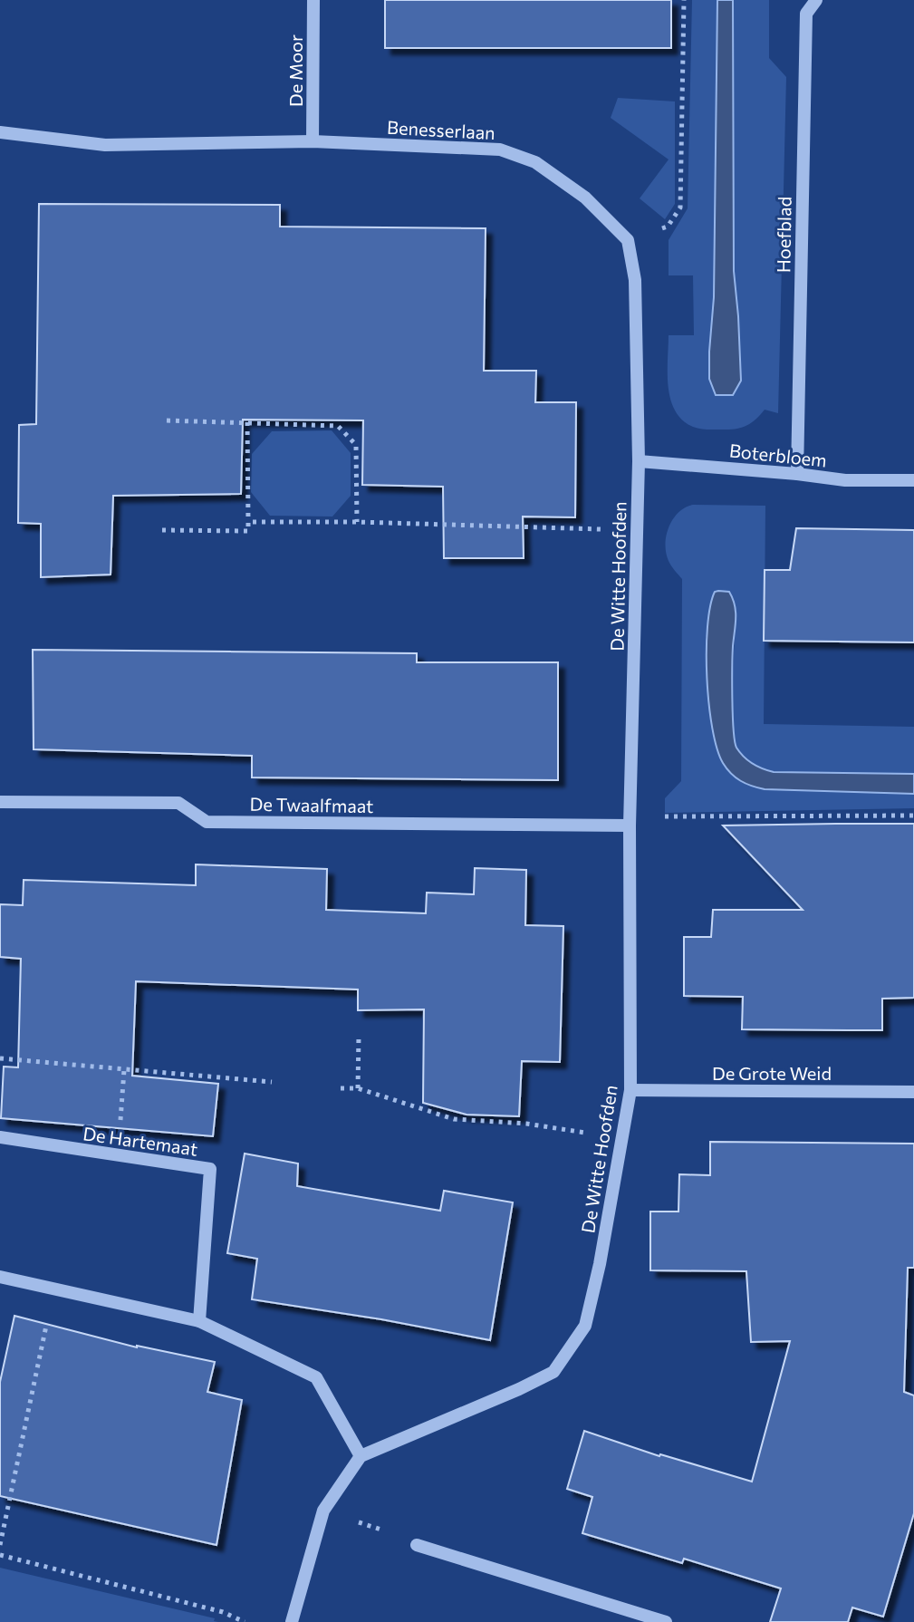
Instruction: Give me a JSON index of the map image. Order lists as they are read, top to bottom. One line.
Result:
{"streets":{"street":["De Moor","Benesserlaan","Hoefblad","Boterbloem","De Witte Hoofden","De Twaalfmaat","De Grote Weid","De Hartemaat"]},"crossings":[["De Moor","Benesserlaan"],["Hoefblad","Boterbloem"],["Boterbloem","De Witte Hoofden"],["De Witte Hoofden","De Twaalfmaat"],["De Witte Hoofden","De Grote Weid"]]}
